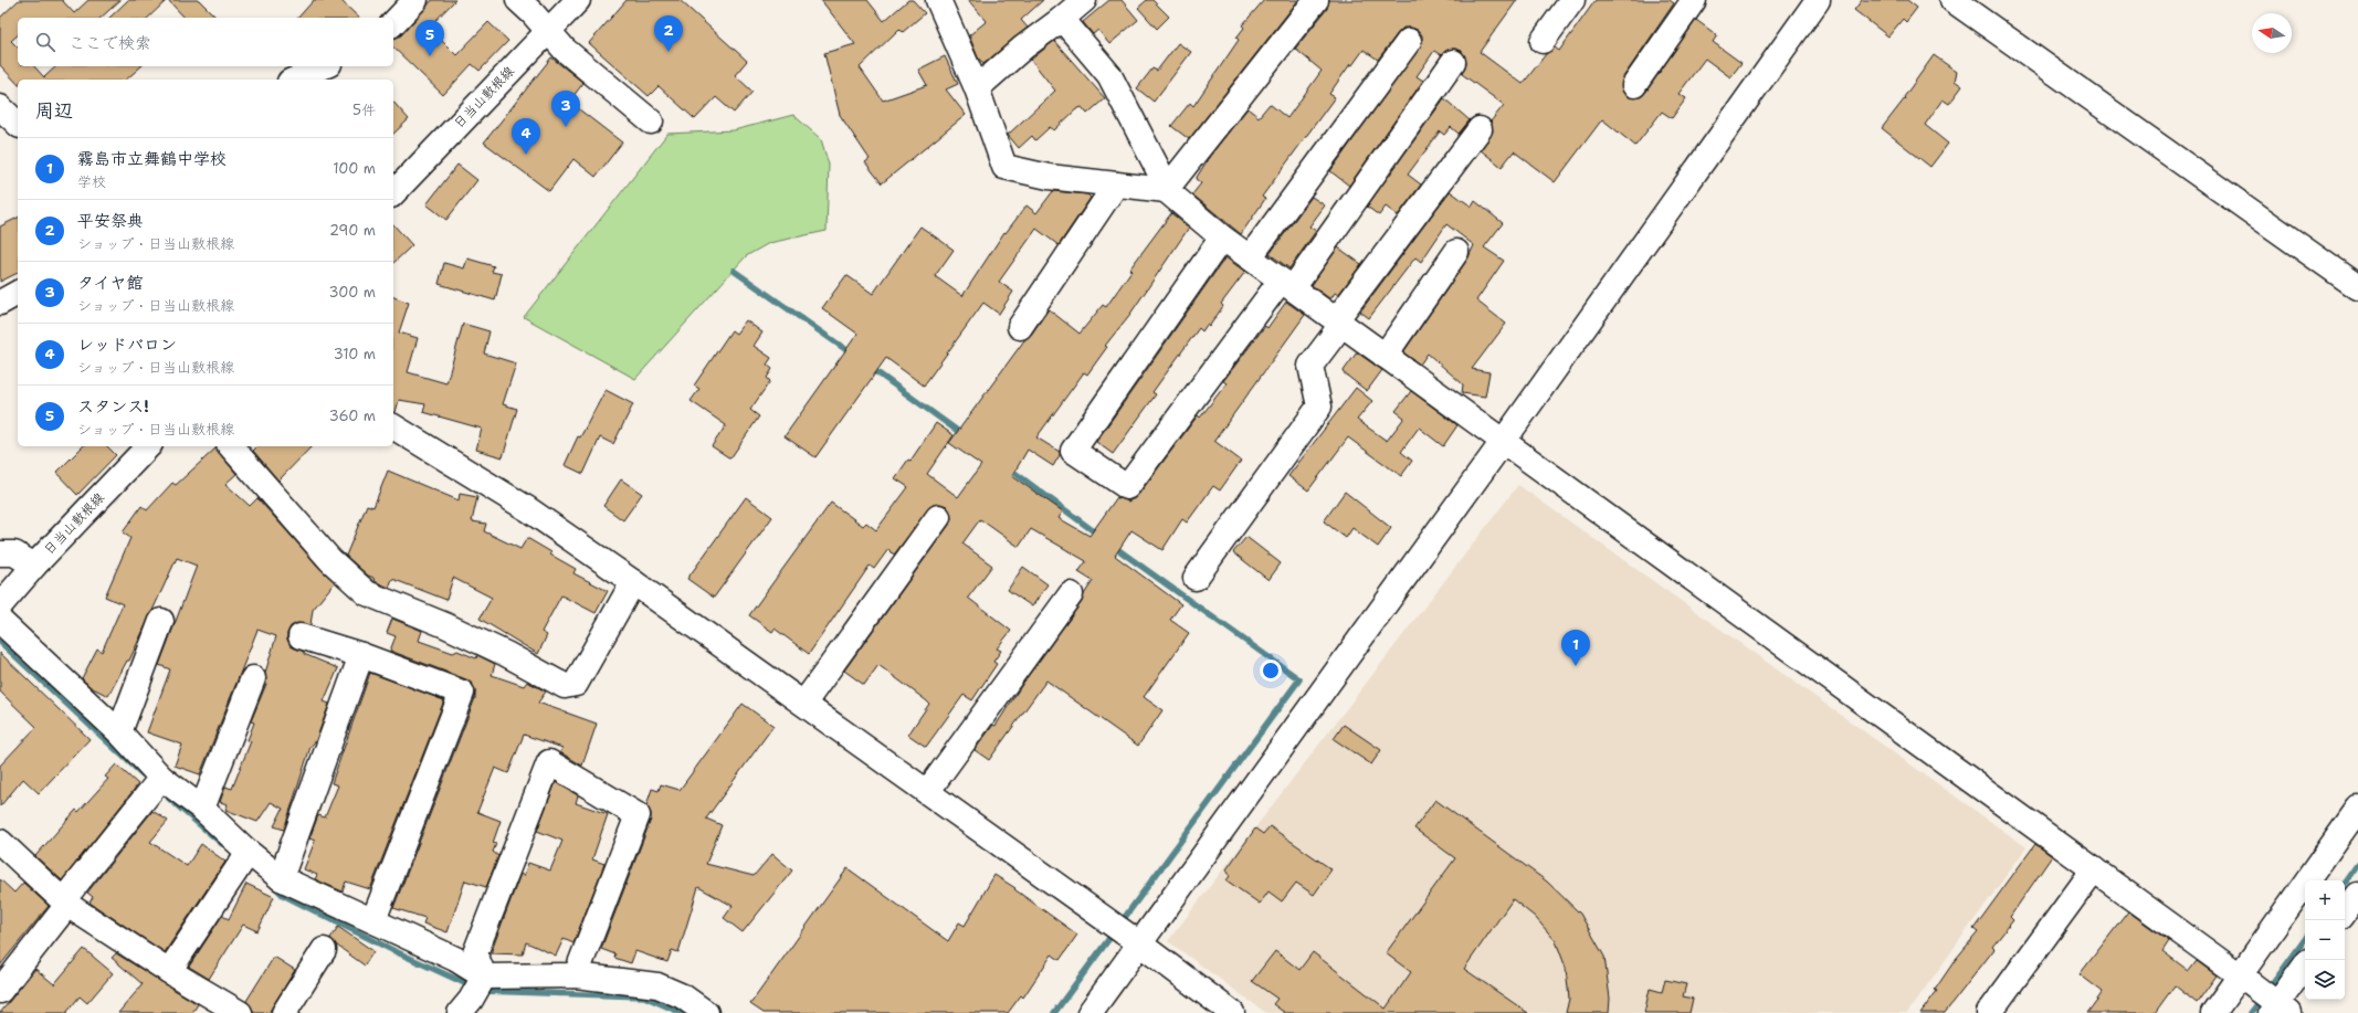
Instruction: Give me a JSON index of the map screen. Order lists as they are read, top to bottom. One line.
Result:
{"streets":{"street":["日当山敷根線"]},"north":"left","page":{"pins":["2","5","3","4","1"],"search":"ここで検索","heading":["周辺","5件"],"list":[{"mark":"1","name":"霧島市立舞鶴中学校","note":"学校","value":"100 m"},{"mark":"2","name":"平安祭典","note":"ショップ · 日当山敷根線","value":"290 m"},{"mark":"3","name":"タイヤ館","note":"ショップ · 日当山敷根線","value":"300 m"},{"mark":"4","name":"レッドバロン","note":"ショップ · 日当山敷根線","value":"310 m"},{"mark":"5","name":"スタンス!","note":"ショップ · 日当山敷根線","value":"360 m"}],"map_buttons":["+","−"]}}
